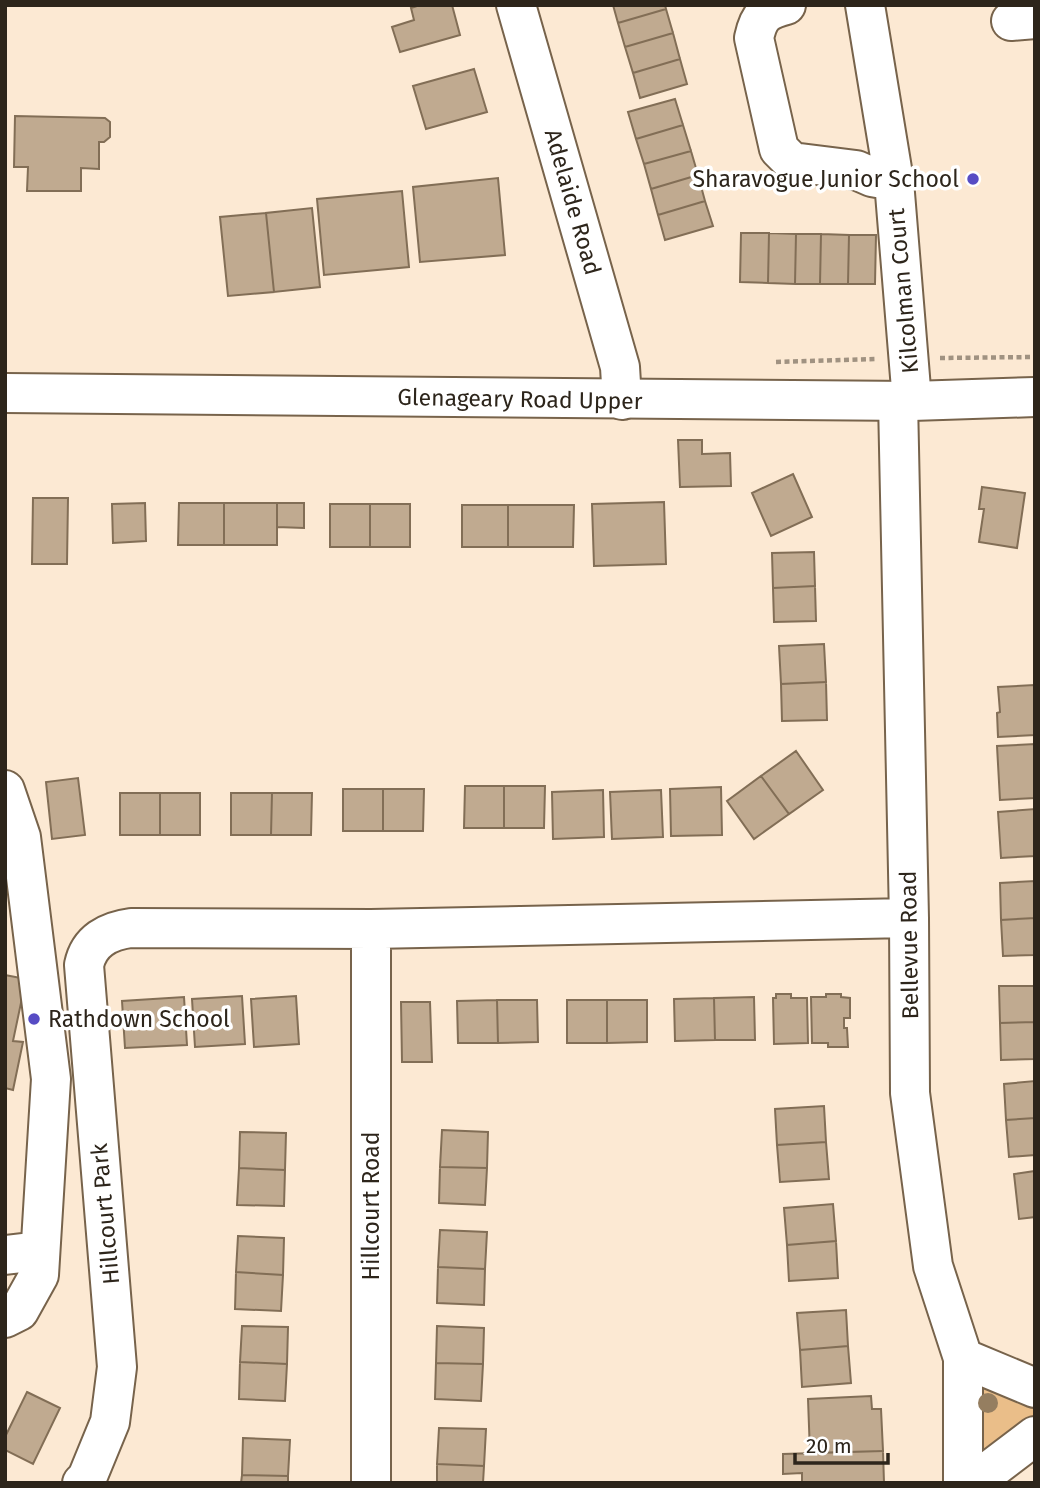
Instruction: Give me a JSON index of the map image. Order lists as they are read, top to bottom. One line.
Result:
{"streets":{"street":["Adelaide Road","Kilcolman Court","Glenageary Road Upper","Bellevue Road","Hillcourt Road","Hillcourt Park"]},"crossings":[["Adelaide Road","Glenageary Road Upper"],["Kilcolman Court","Glenageary Road Upper"],["Kilcolman Court","Bellevue Road"],["Glenageary Road Upper","Bellevue Road"],["Hillcourt Road","Hillcourt Park"]],"places":["Sharavogue Junior School","Rathdown School"],"scale_bar":"20 m"}
